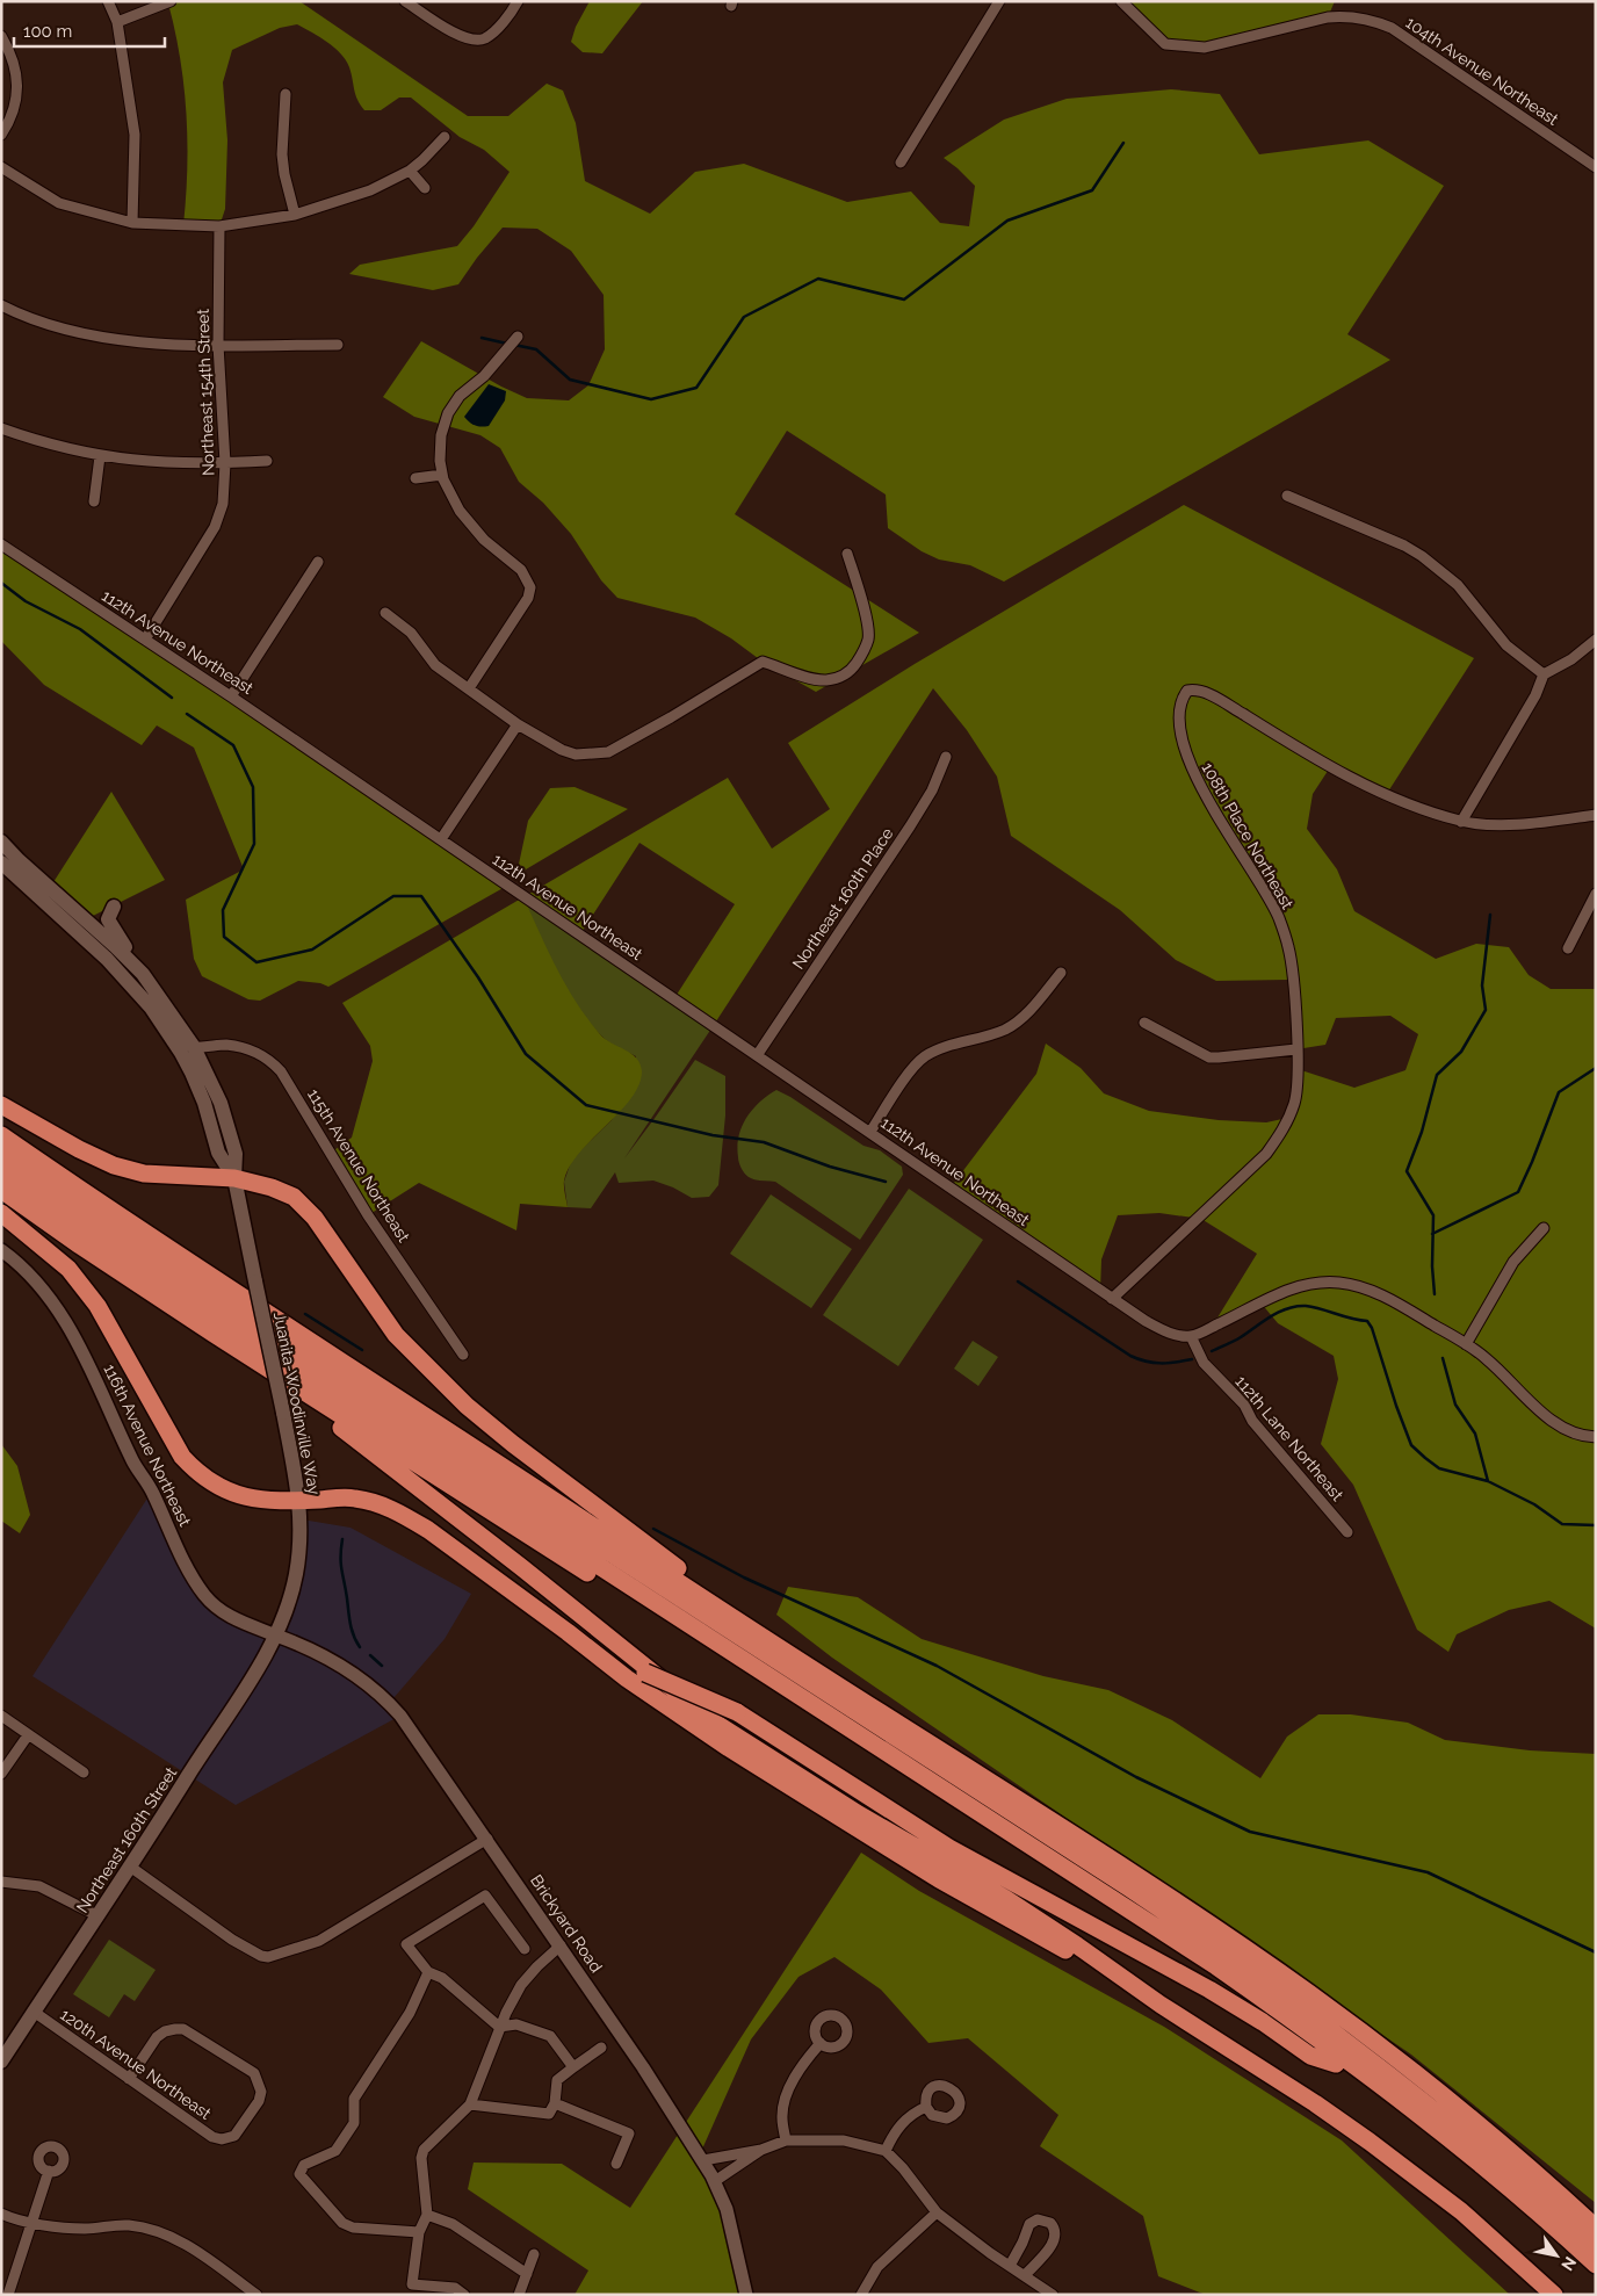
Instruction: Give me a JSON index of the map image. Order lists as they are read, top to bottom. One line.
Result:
{"streets":{"main road":["Juanita-Woodinville Way","Northeast 160th Street"],"street":["104th Avenue Northeast","Northeast 154th Street","112th Avenue Northeast","108th Place Northeast","Northeast 160th Place","115th Avenue Northeast","112th Lane Northeast","116th Avenue Northeast","Brickyard Road","120th Avenue Northeast"]},"crossings":[["Northeast 154th Street","112th Avenue Northeast"],["112th Avenue Northeast","108th Place Northeast"],["112th Avenue Northeast","Northeast 160th Place"],["112th Avenue Northeast","112th Lane Northeast"],["Juanita-Woodinville Way","116th Avenue Northeast"],["Juanita-Woodinville Way","Northeast 160th Street"],["Juanita-Woodinville Way","Brickyard Road"],["116th Avenue Northeast","Northeast 160th Street"],["116th Avenue Northeast","Brickyard Road"],["Northeast 160th Street","Brickyard Road"],["Northeast 160th Street","120th Avenue Northeast"]],"scale_bar":"100 m","north":"bottom right"}
